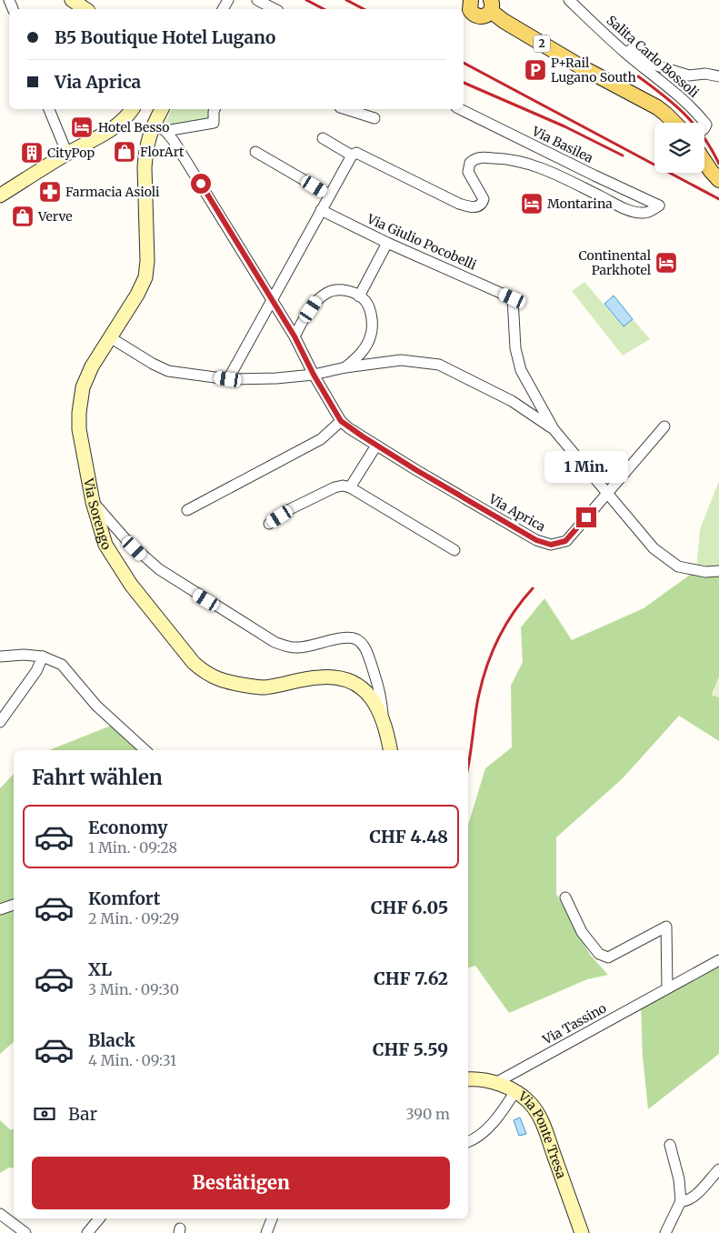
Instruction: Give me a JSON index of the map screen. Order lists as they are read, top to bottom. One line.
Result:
{"streets":{"main road":["2","Via Sorengo","Via Ponte Tresa"],"street":["Salita Carlo Bossoli","Via Basilea","Via Giulio Pocobelli","Via Aprica","Via Tassino"]},"crossings":[["Via Tassino","Via Ponte Tresa"]],"places":{"parking":["P+Rail Lugano South"],"hotel":["Hotel Besso","Montarina","Continental Parkhotel"],"shop":["FlorArt","Verve"],"building":["CityPop"],"pharmacy":["Farmacia Asioli"]},"page":{"banner":["B5 Boutique Hotel Lugano","Via Aprica"],"bubble":"1 Min.","heading":"Fahrt wählen","list":[{"name":"Economy","note":"1 Min. · 09:28","value":"CHF 4.48"},{"name":"Komfort","note":"2 Min. · 09:29","value":"CHF 6.05"},{"name":"XL","note":"3 Min. · 09:30","value":"CHF 7.62"},{"name":"Black","note":"4 Min. · 09:31","value":"CHF 5.59"}],"pay":["Bar","390 m"],"buttons":"Bestätigen"}}
